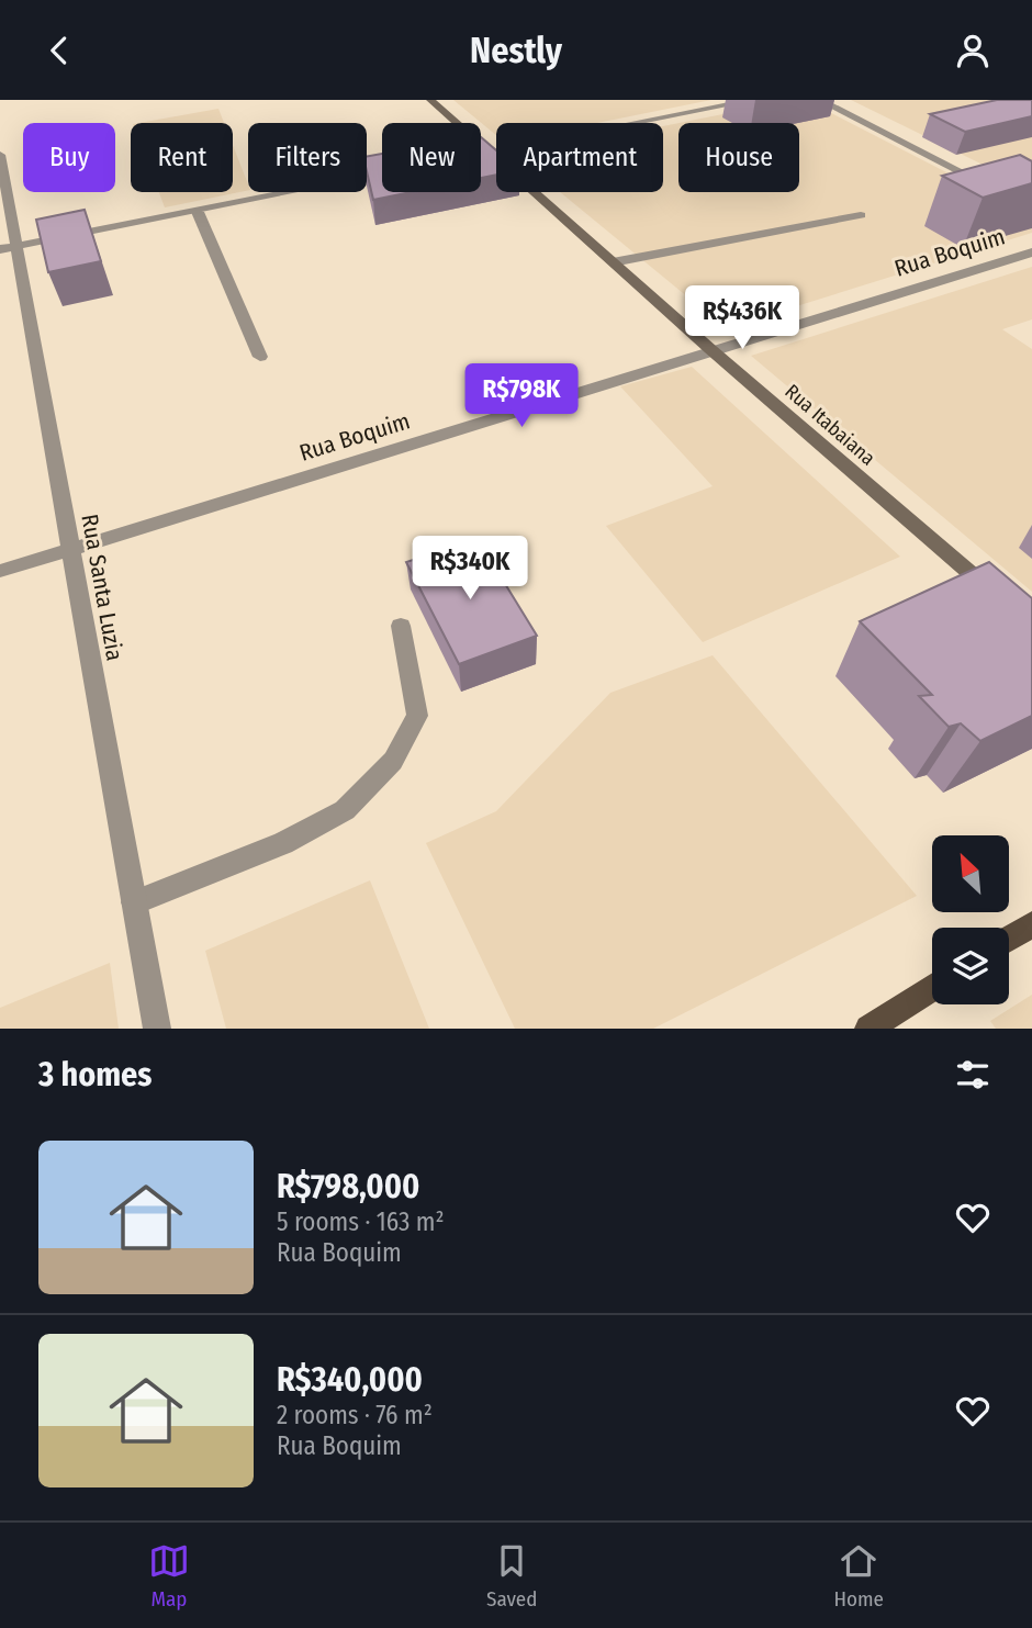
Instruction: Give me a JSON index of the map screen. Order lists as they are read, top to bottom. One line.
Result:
{"streets":{"main road":["Rua Itabaiana"],"street":["Rua Boquim","Rua Santa Luzia"]},"crossings":[["Rua Boquim","Rua Itabaiana"],["Rua Boquim","Rua Santa Luzia"]],"north":"top left","page":{"header":"Nestly","chip":["Buy","Rent","Filters","New","Apartment","House"],"price":["R$436K","R$798K","R$340K"],"heading":"3 homes","list":[{"name":"R$798,000","note":"5 rooms · 163 m² · Rua Boquim"},{"name":"R$340,000","note":"2 rooms · 76 m² · Rua Boquim"}],"tabs":["Map","Saved","Home"]}}
